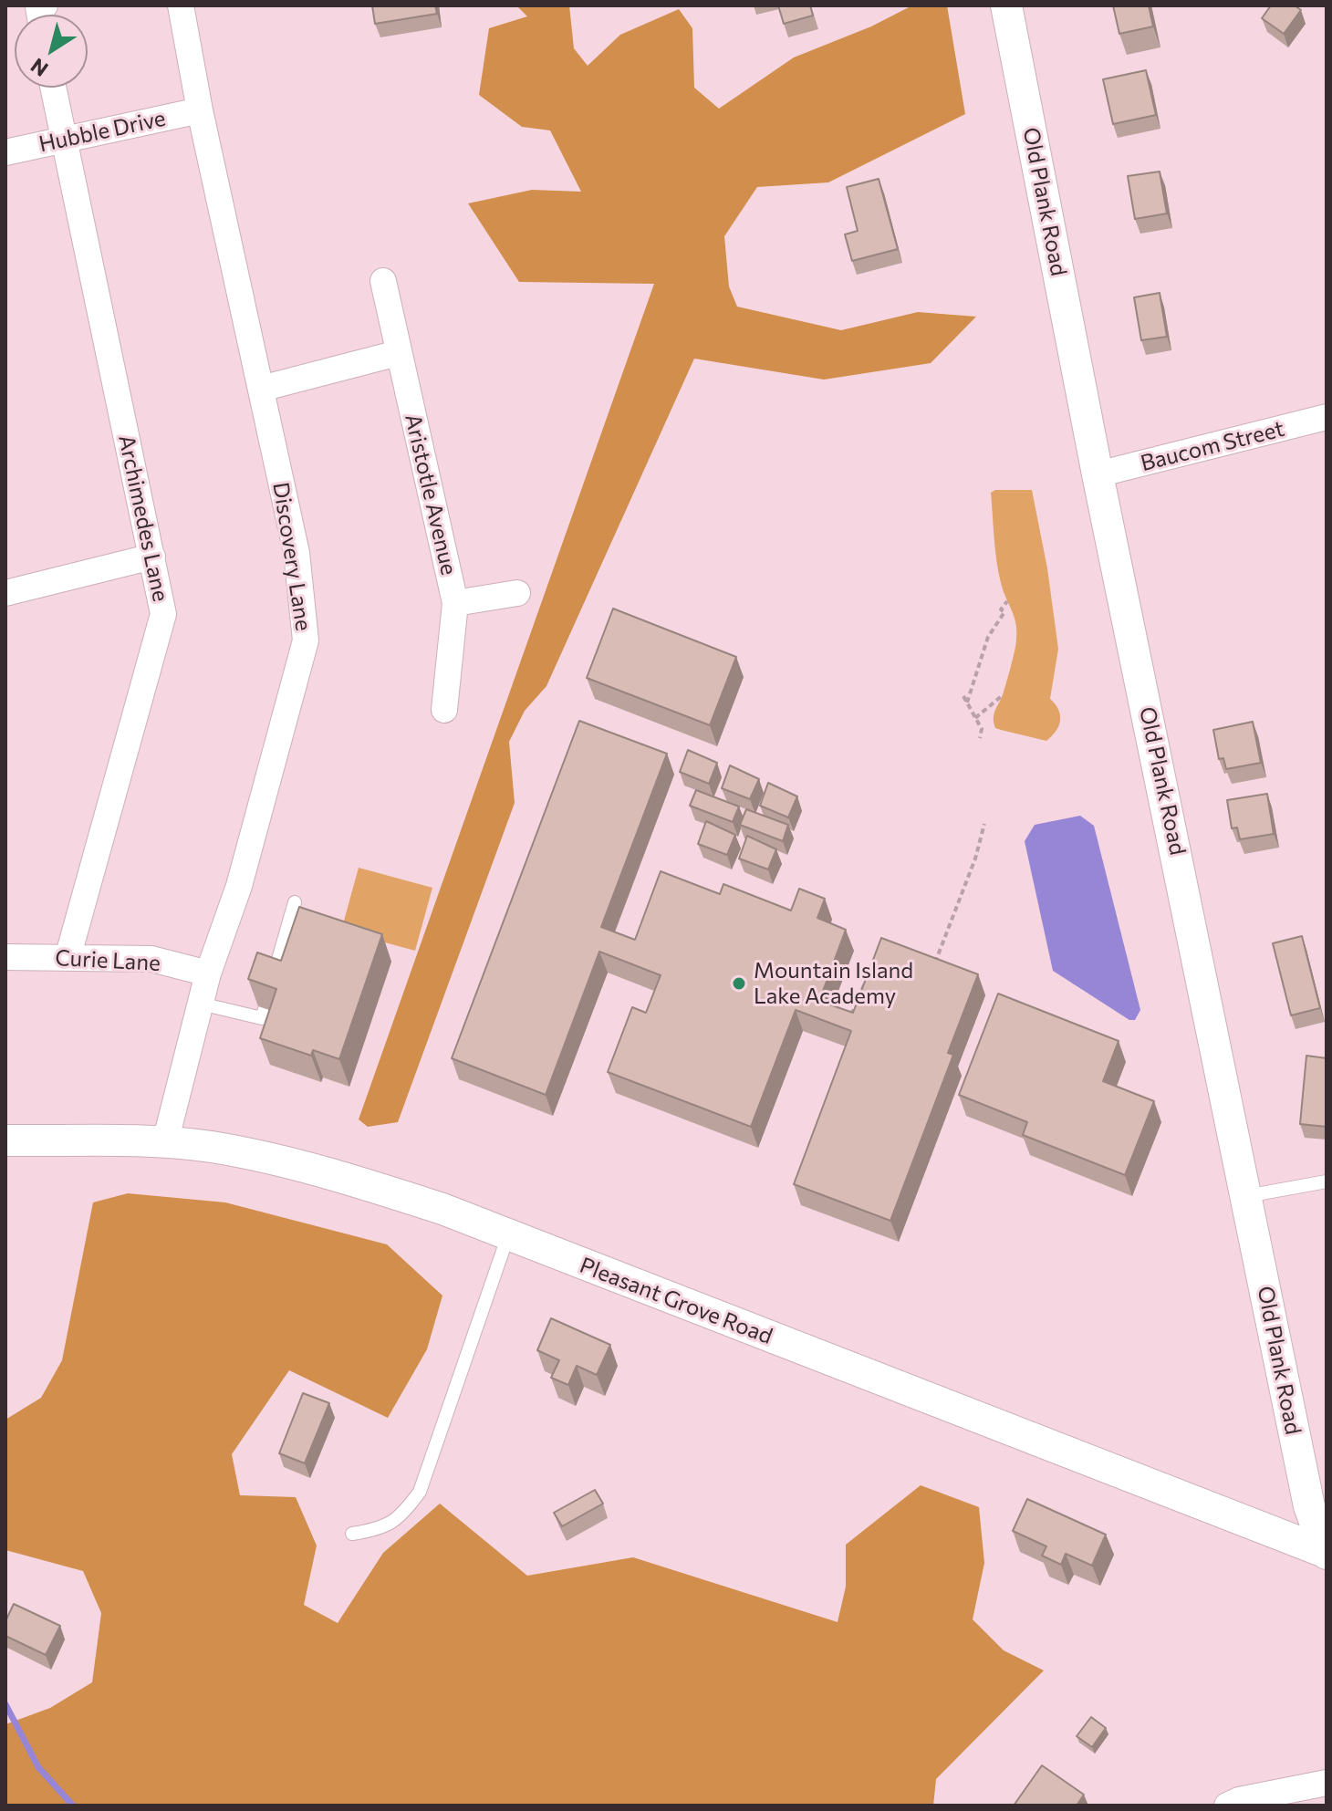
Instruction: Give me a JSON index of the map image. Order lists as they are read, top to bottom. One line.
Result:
{"streets":{"street":["Hubble Drive","Old Plank Road","Baucom Street","Aristotle Avenue","Archimedes Lane","Discovery Lane","Curie Lane","Pleasant Grove Road"]},"crossings":[["Hubble Drive","Archimedes Lane"],["Hubble Drive","Discovery Lane"],["Old Plank Road","Baucom Street"],["Old Plank Road","Pleasant Grove Road"],["Archimedes Lane","Curie Lane"],["Discovery Lane","Curie Lane"],["Discovery Lane","Pleasant Grove Road"]],"places":["Mountain Island Lake Academy"],"north":"bottom left"}
